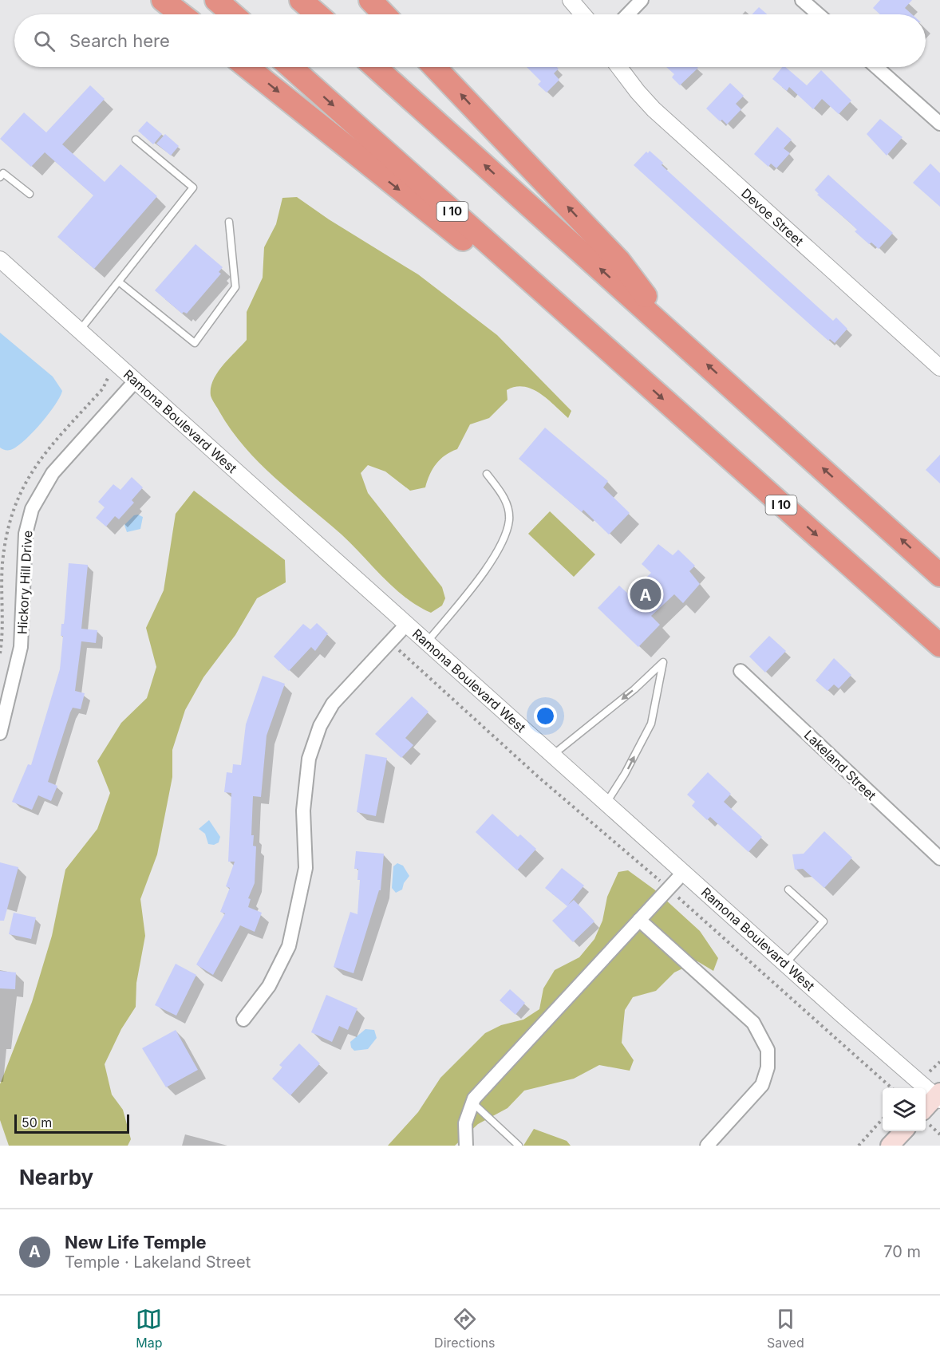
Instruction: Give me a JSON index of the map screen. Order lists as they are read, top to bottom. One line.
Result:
{"streets":{"highway":["I 10"],"street":["Devoe Street","Ramona Boulevard West","Hickory Hill Drive","Lakeland Street"]},"crossings":[["Ramona Boulevard West","Hickory Hill Drive"]],"scale_bar":"50 m","page":{"search":"Search here","pins":"A","scale":"50 m","heading":"Nearby","list":[{"mark":"A","name":"New Life Temple","note":"Temple · Lakeland Street","value":"70 m"}],"nav":["Map","Directions","Saved"]}}
